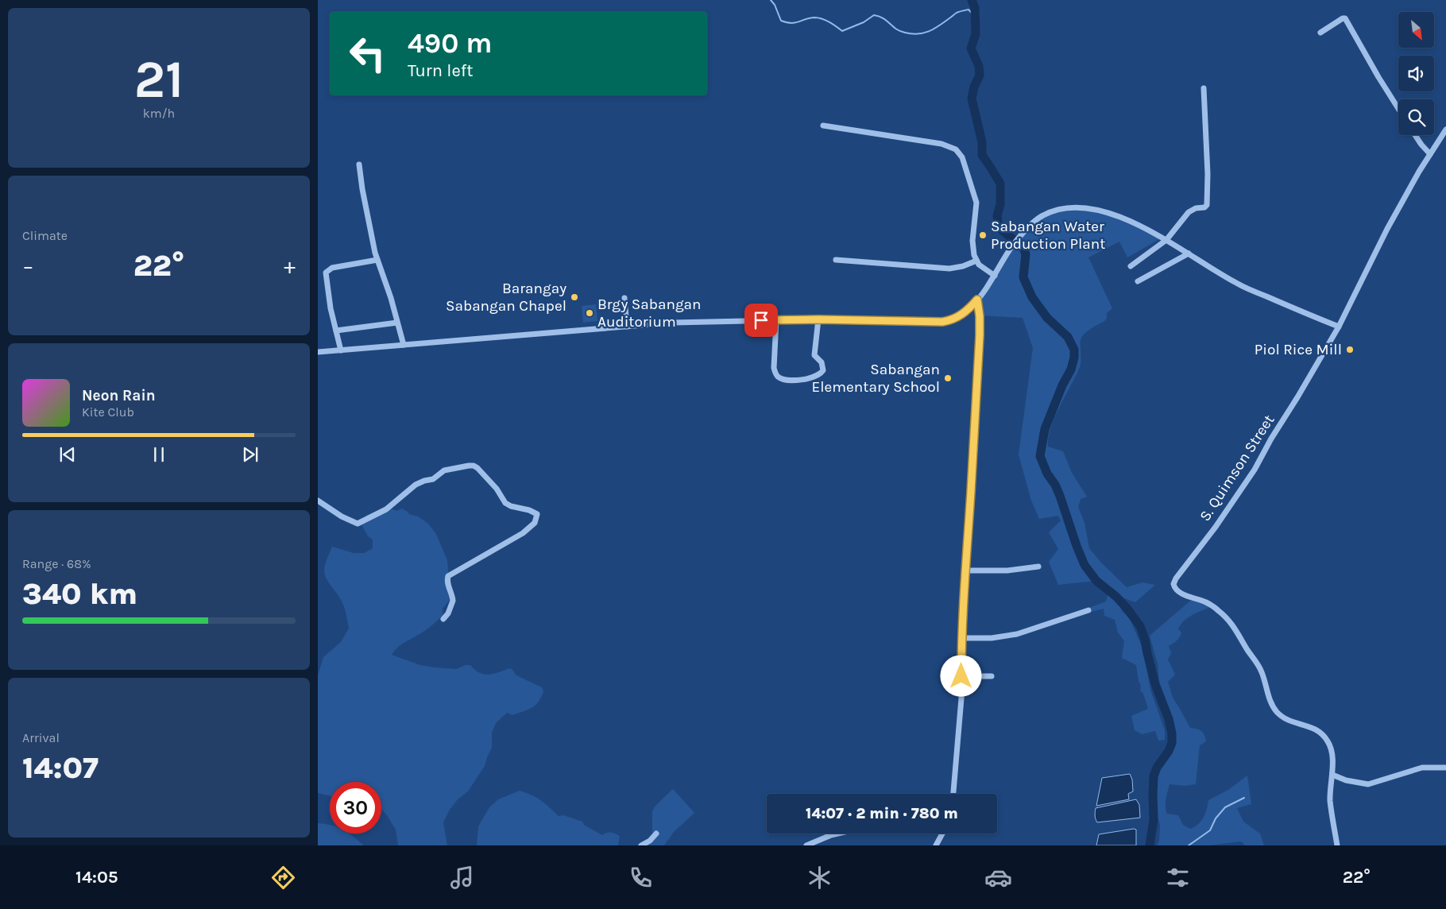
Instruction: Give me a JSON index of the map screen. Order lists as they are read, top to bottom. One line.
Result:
{"streets":{"street":["S. Quimson Street"]},"places":["Sabangan Water Production Plant","Barangay Sabangan Chapel","Brgy Sabangan Auditorium","Piol Rice Mill","Sabangan Elementary School"],"north":"bottom right","page":{"tile":[["21","km/h"],"Climate",["Range · 68%","340 km"],["Arrival","14:07"]],"turn":["490 m","Turn left"],"heat":["−","22°","+"],"song":["Neon Rain","Kite Club"],"limit":"30","trip":"14:07 · 2 min · 780 m","tabs":["14:05","22°"]}}
